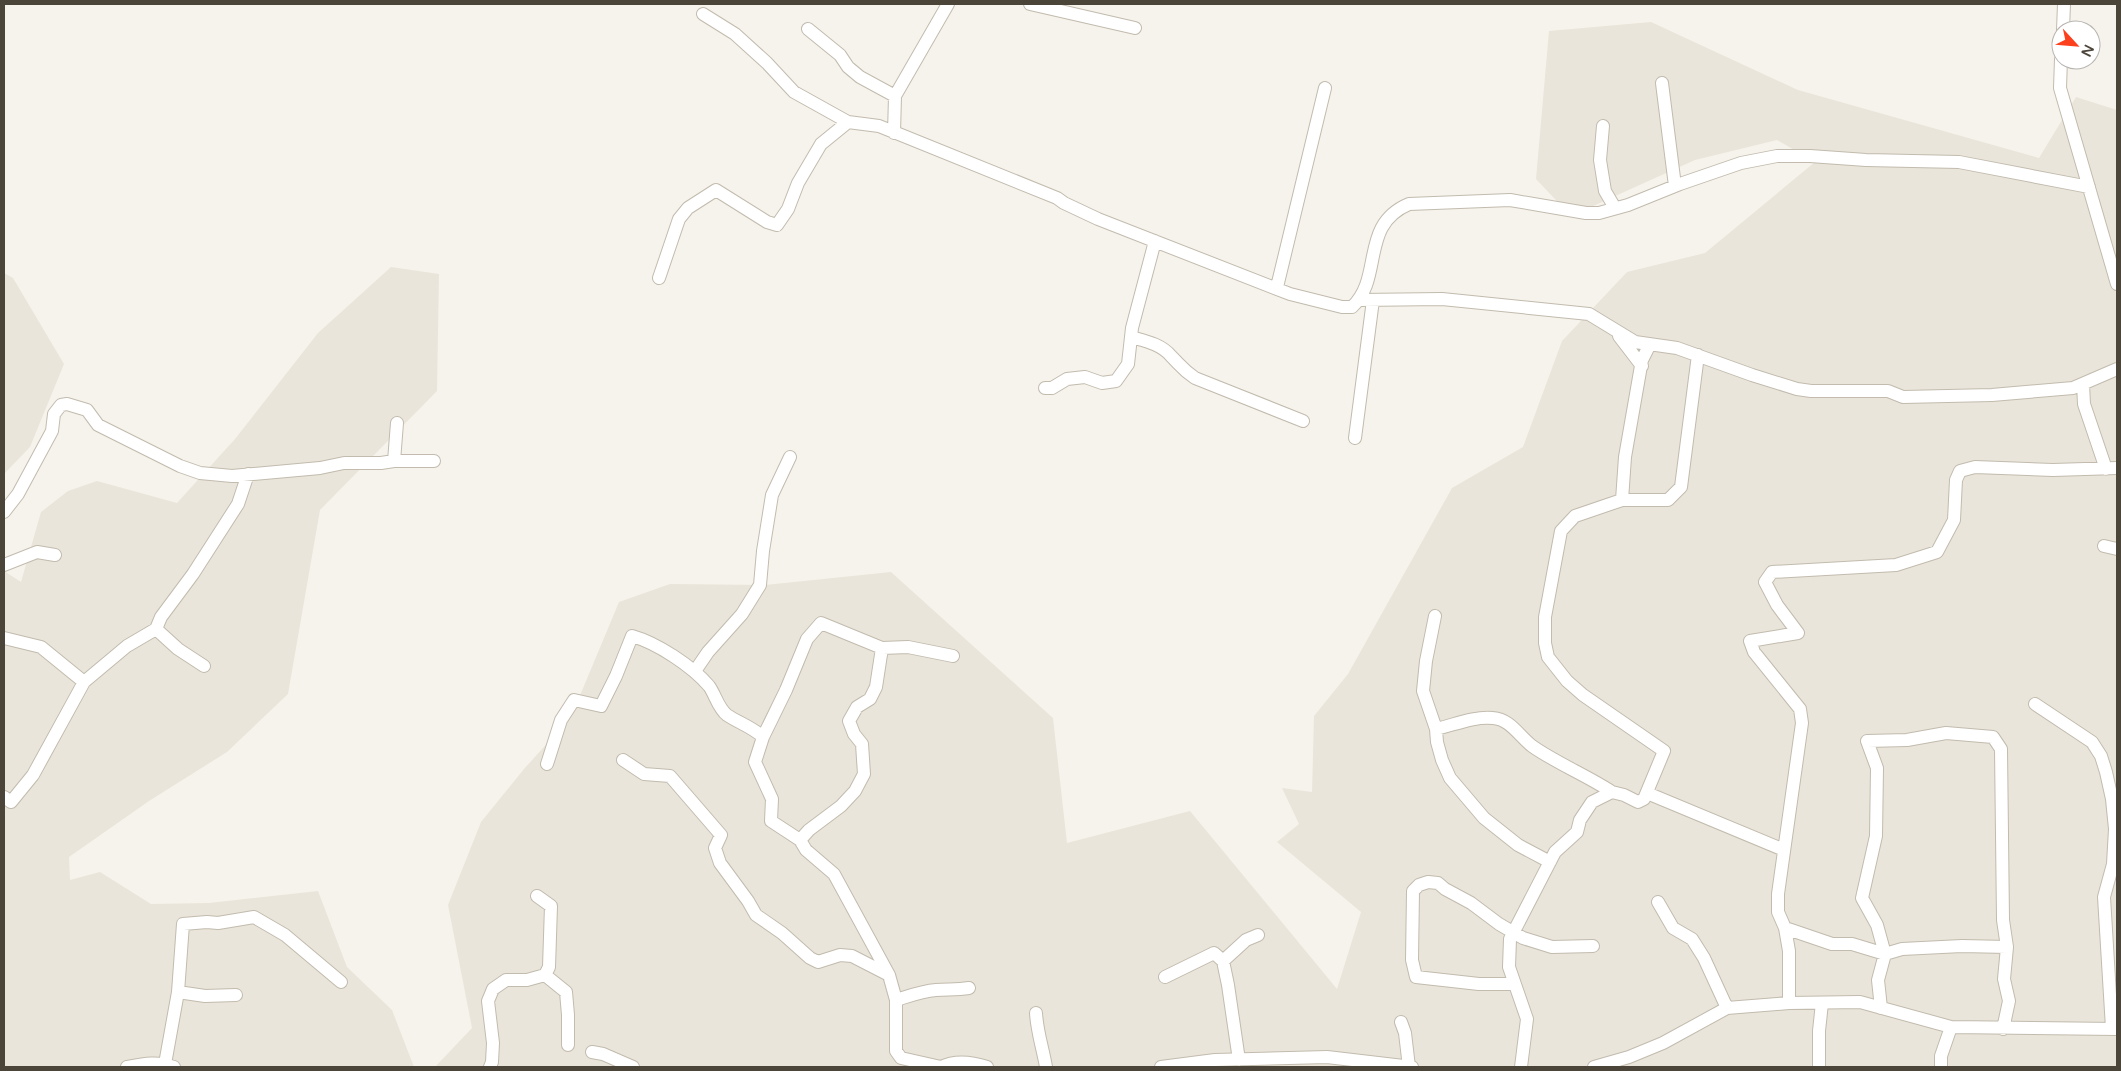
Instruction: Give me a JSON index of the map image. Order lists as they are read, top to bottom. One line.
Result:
{"north":"bottom right"}
